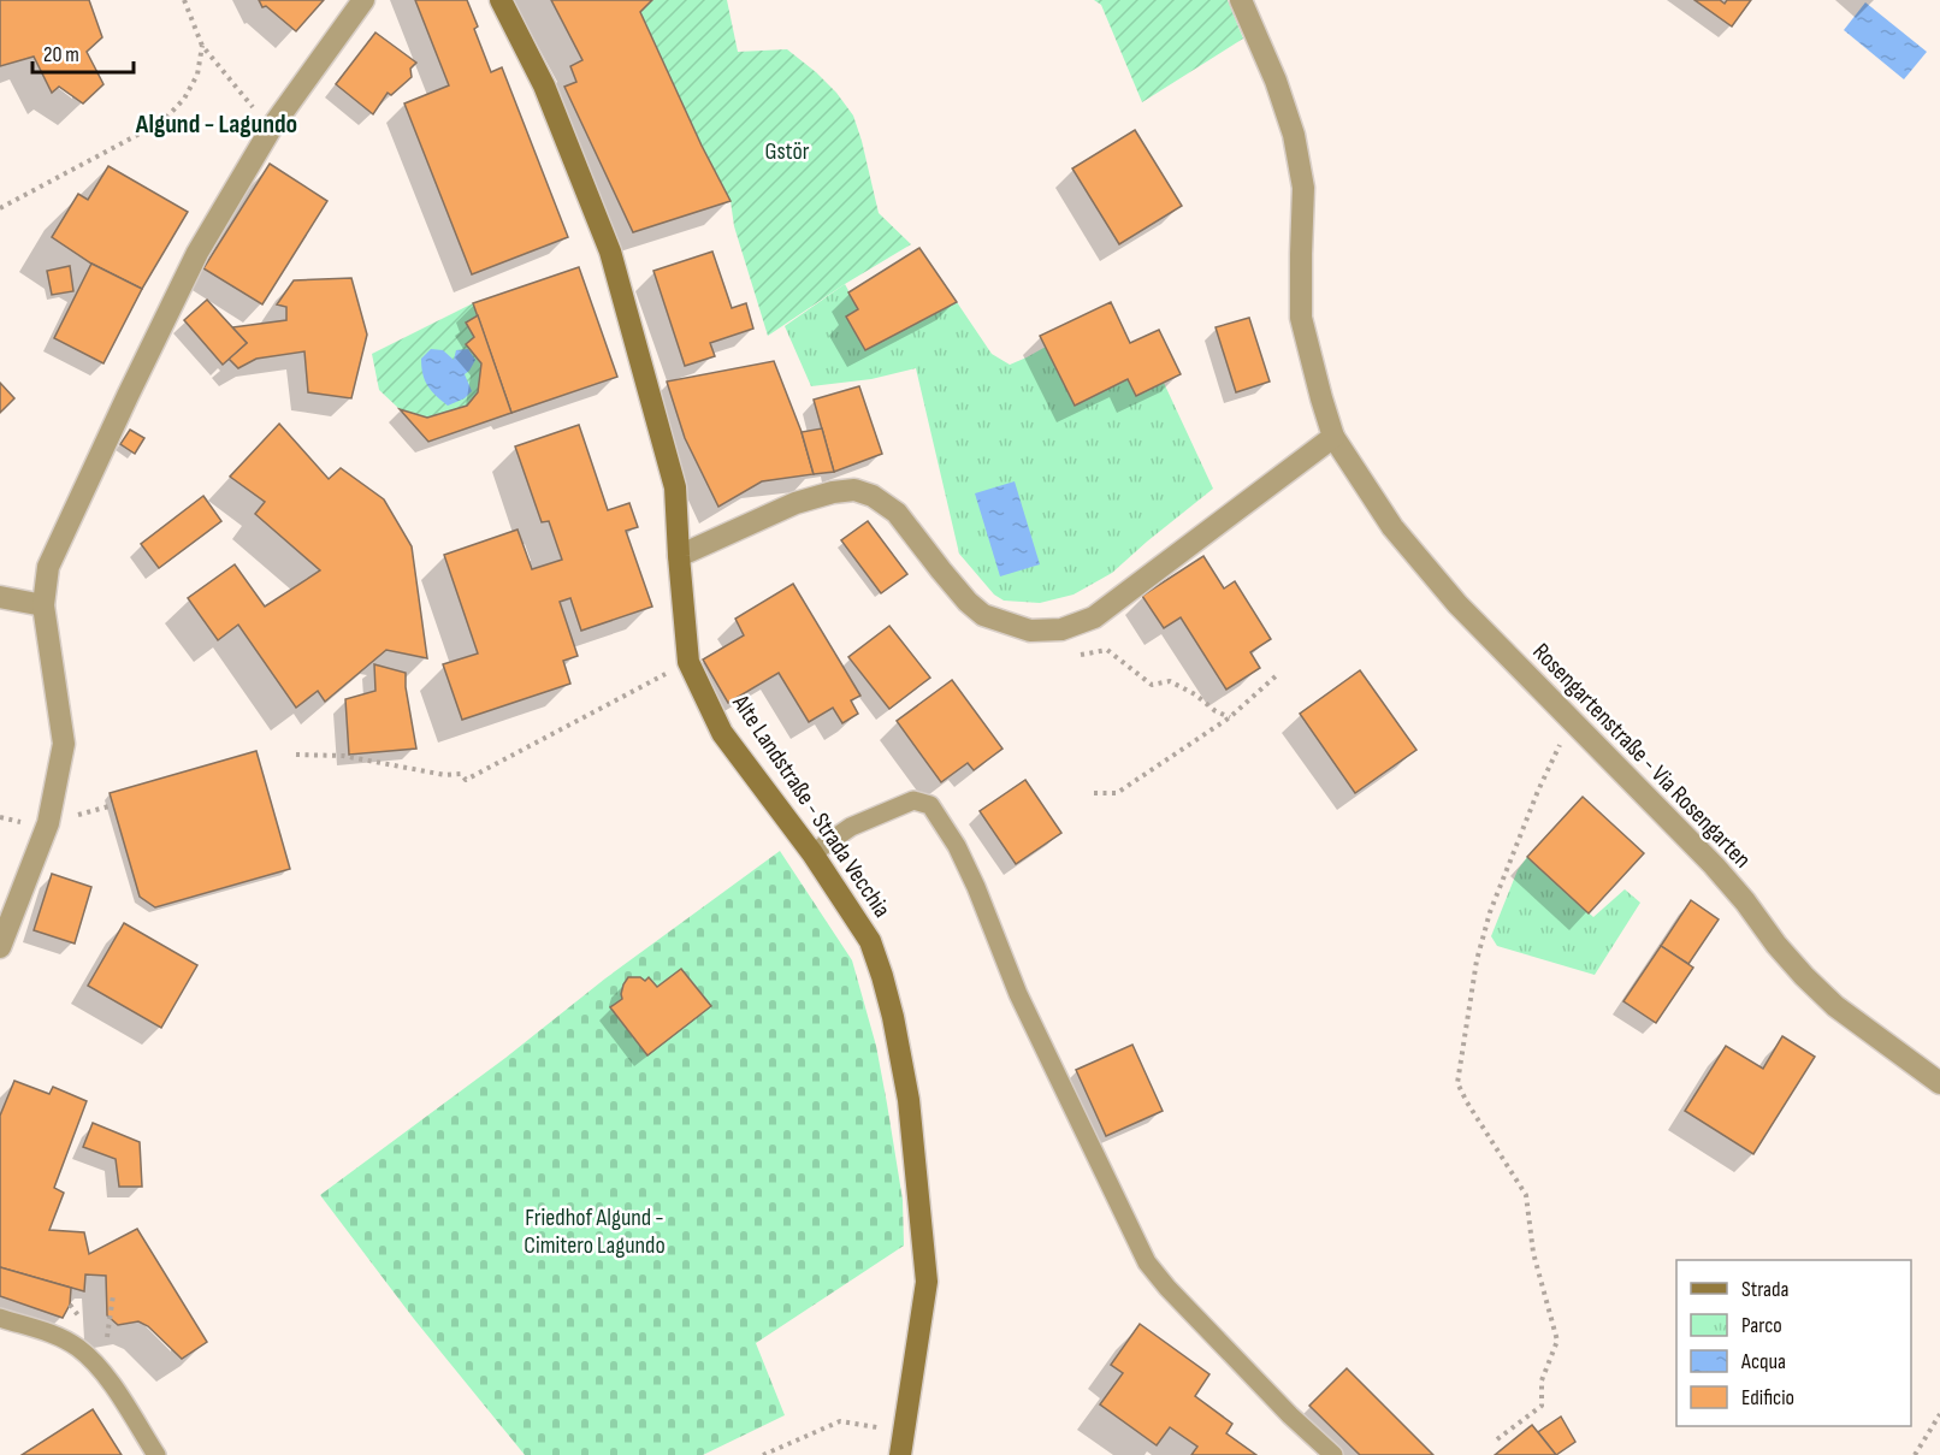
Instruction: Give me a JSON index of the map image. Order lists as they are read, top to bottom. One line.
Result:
{"streets":{"main road":["Alte Landstraße - Strada Vecchia"],"street":["Rosengartenstraße - Via Rosengarten"]},"districts":["Algund - Lagundo"],"parks":["Gstör","Friedhof Algund - Cimitero Lagundo"],"legend":["Strada","Parco","Acqua","Edificio"],"scale_bar":"20 m"}
